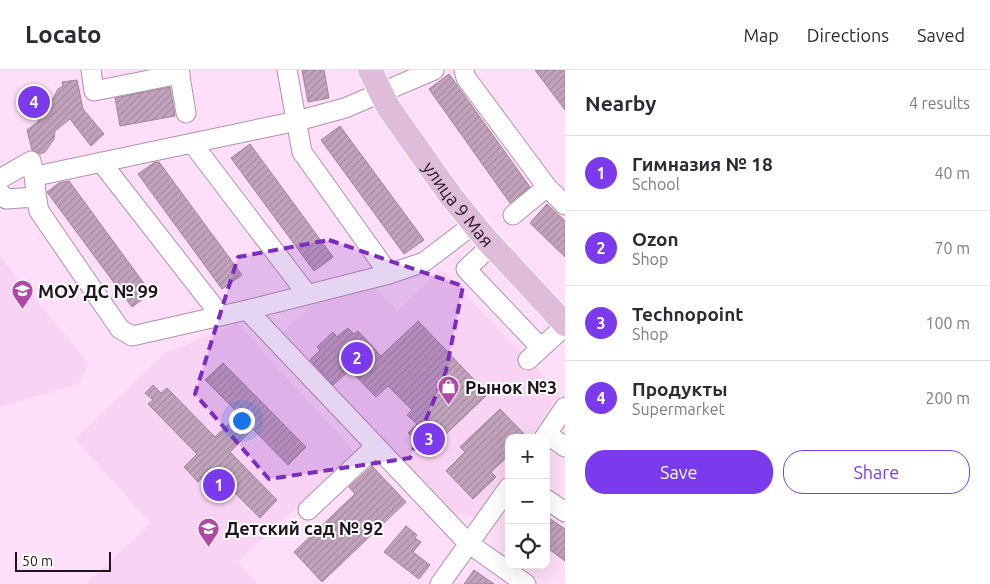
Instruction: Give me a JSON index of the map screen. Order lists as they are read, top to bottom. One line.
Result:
{"streets":{"main road":["улица 9 Мая"]},"places":{"school or university":["МОУ ДС № 99","Детский сад № 92"],"shop":["Рынок №3"]},"scale_bar":"50 m","page":{"header":"Locato","nav":["Map","Directions","Saved"],"heading":["Nearby","4 results"],"pins":["4","2","3","1"],"list":[{"mark":"1","name":"Гимназия № 18","note":"School","value":"40 m"},{"mark":"2","name":"Ozon","note":"Shop","value":"70 m"},{"mark":"3","name":"Technopoint","note":"Shop","value":"100 m"},{"mark":"4","name":"Продукты","note":"Supermarket","value":"200 m"}],"map_buttons":["+","−"],"buttons":["Save","Share"],"scale":"50 m"}}
